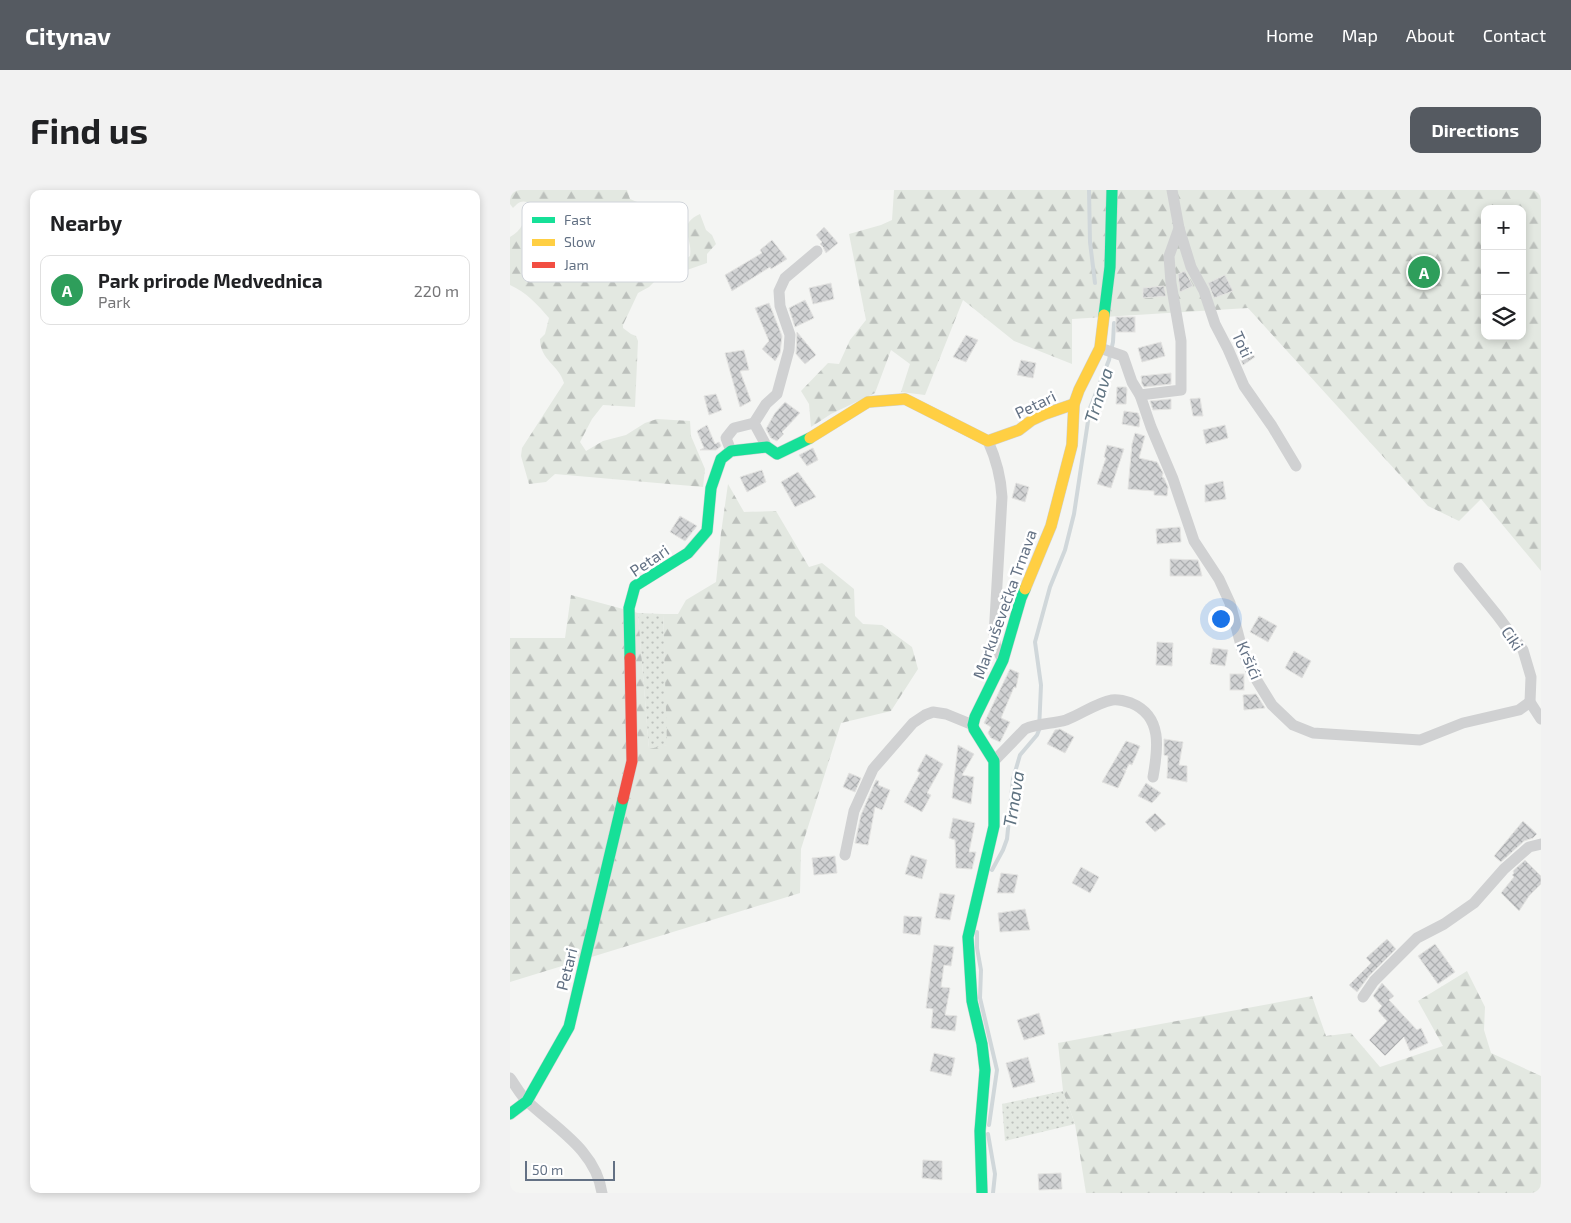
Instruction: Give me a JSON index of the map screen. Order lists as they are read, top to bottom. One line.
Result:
{"streets":{"street":["Toti","Petari","Markuševečka Trnava","Ciki","Kršići"]},"crossings":[["Petari","Markuševečka Trnava"],["Ciki","Kršići"]],"water":["Trnava"],"legend":["Fast","Slow","Jam"],"scale_bar":"50 m","page":{"header":"Citynav","nav":["Home","Map","About","Contact"],"buttons":"Directions","title":"Find us","heading":"Nearby","map_buttons":["+","−"],"pins":"A","list":[{"mark":"A","name":"Park prirode Medvednica","note":"Park","value":"220 m"}],"scale":"50 m"}}
